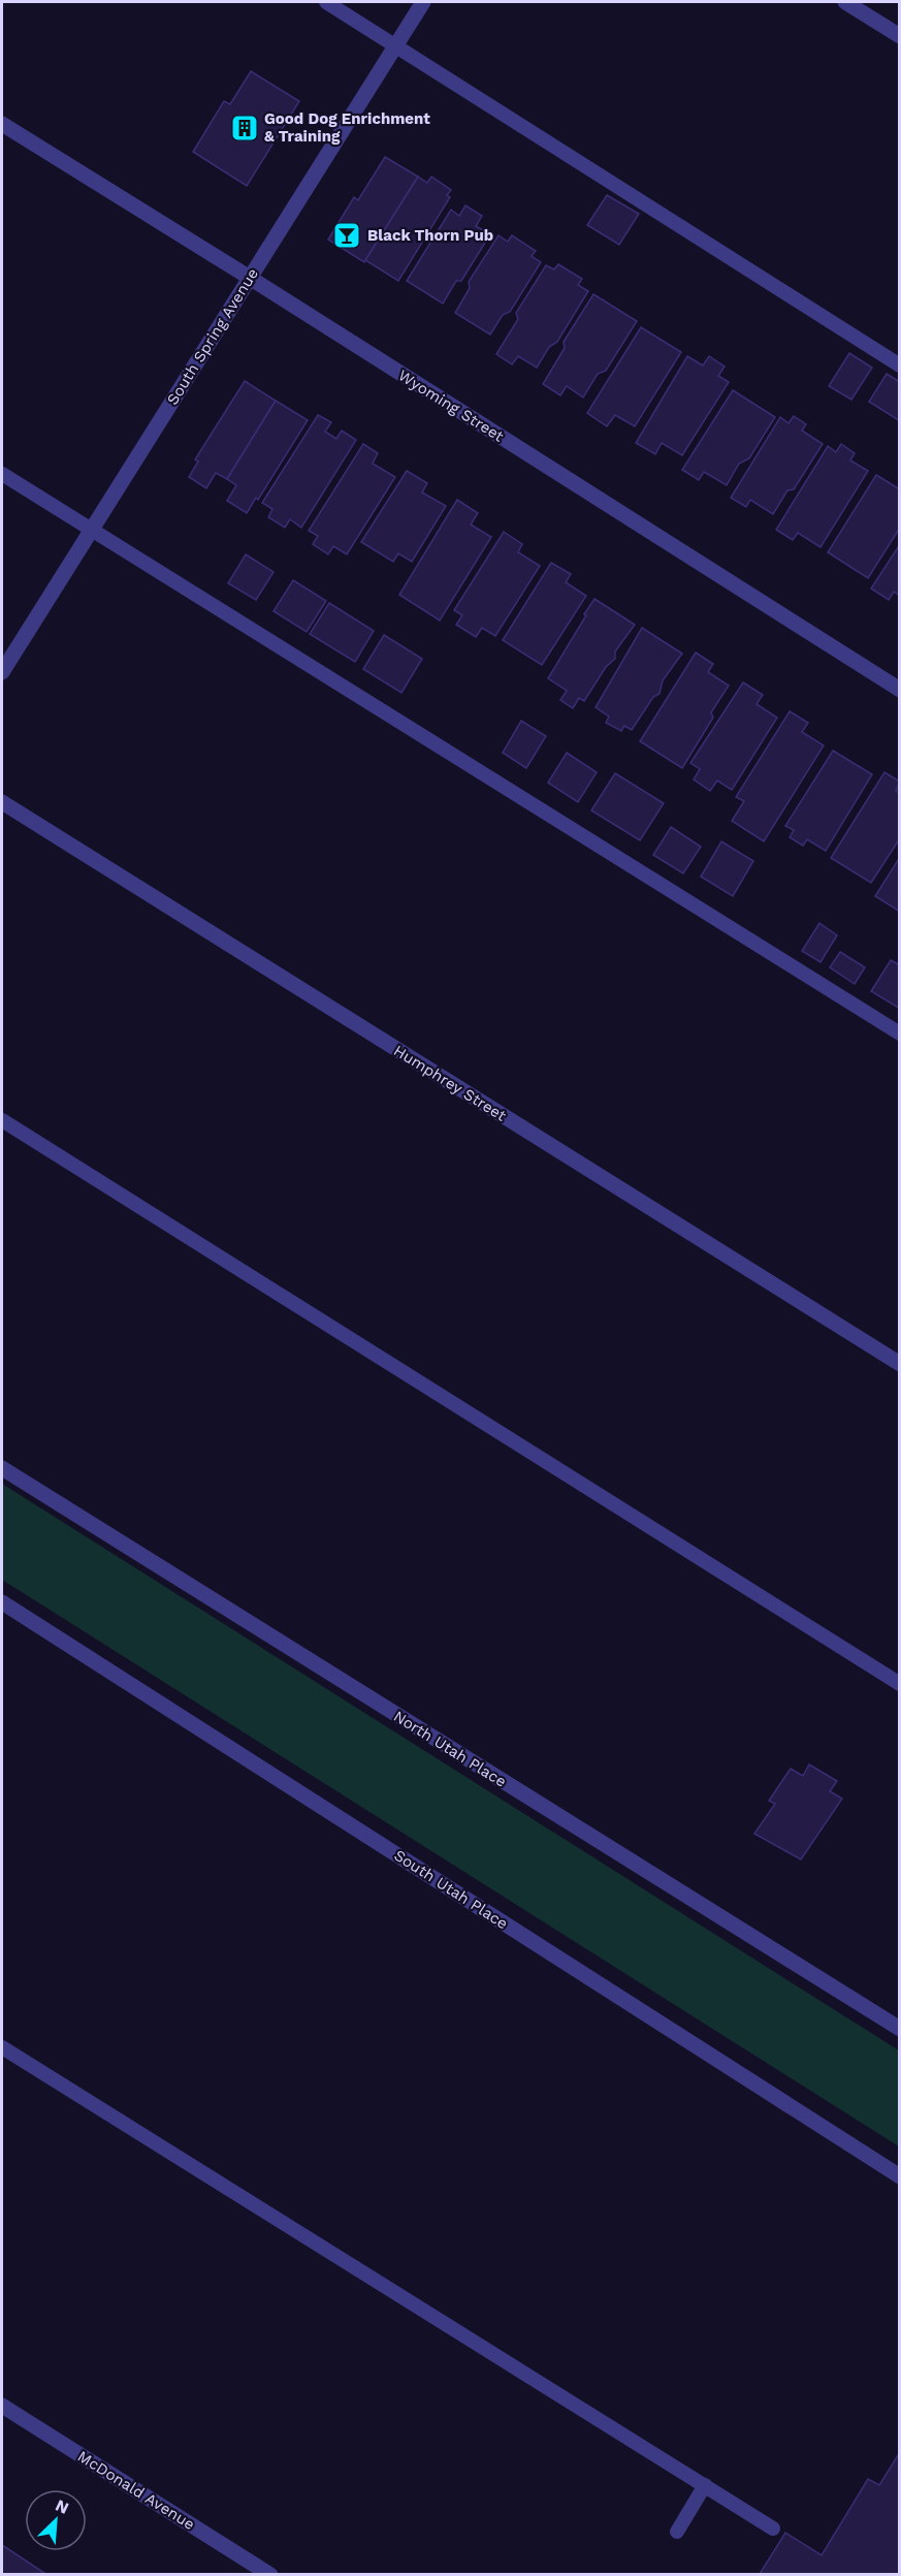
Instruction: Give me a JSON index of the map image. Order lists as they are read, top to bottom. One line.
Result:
{"streets":{"street":["South Spring Avenue","Wyoming Street","Humphrey Street","North Utah Place","South Utah Place","McDonald Avenue"]},"crossings":[["South Spring Avenue","Wyoming Street"]],"places":{"building":["Good Dog Enrichment & Training"],"bar":["Black Thorn Pub"]},"north":"top right"}
